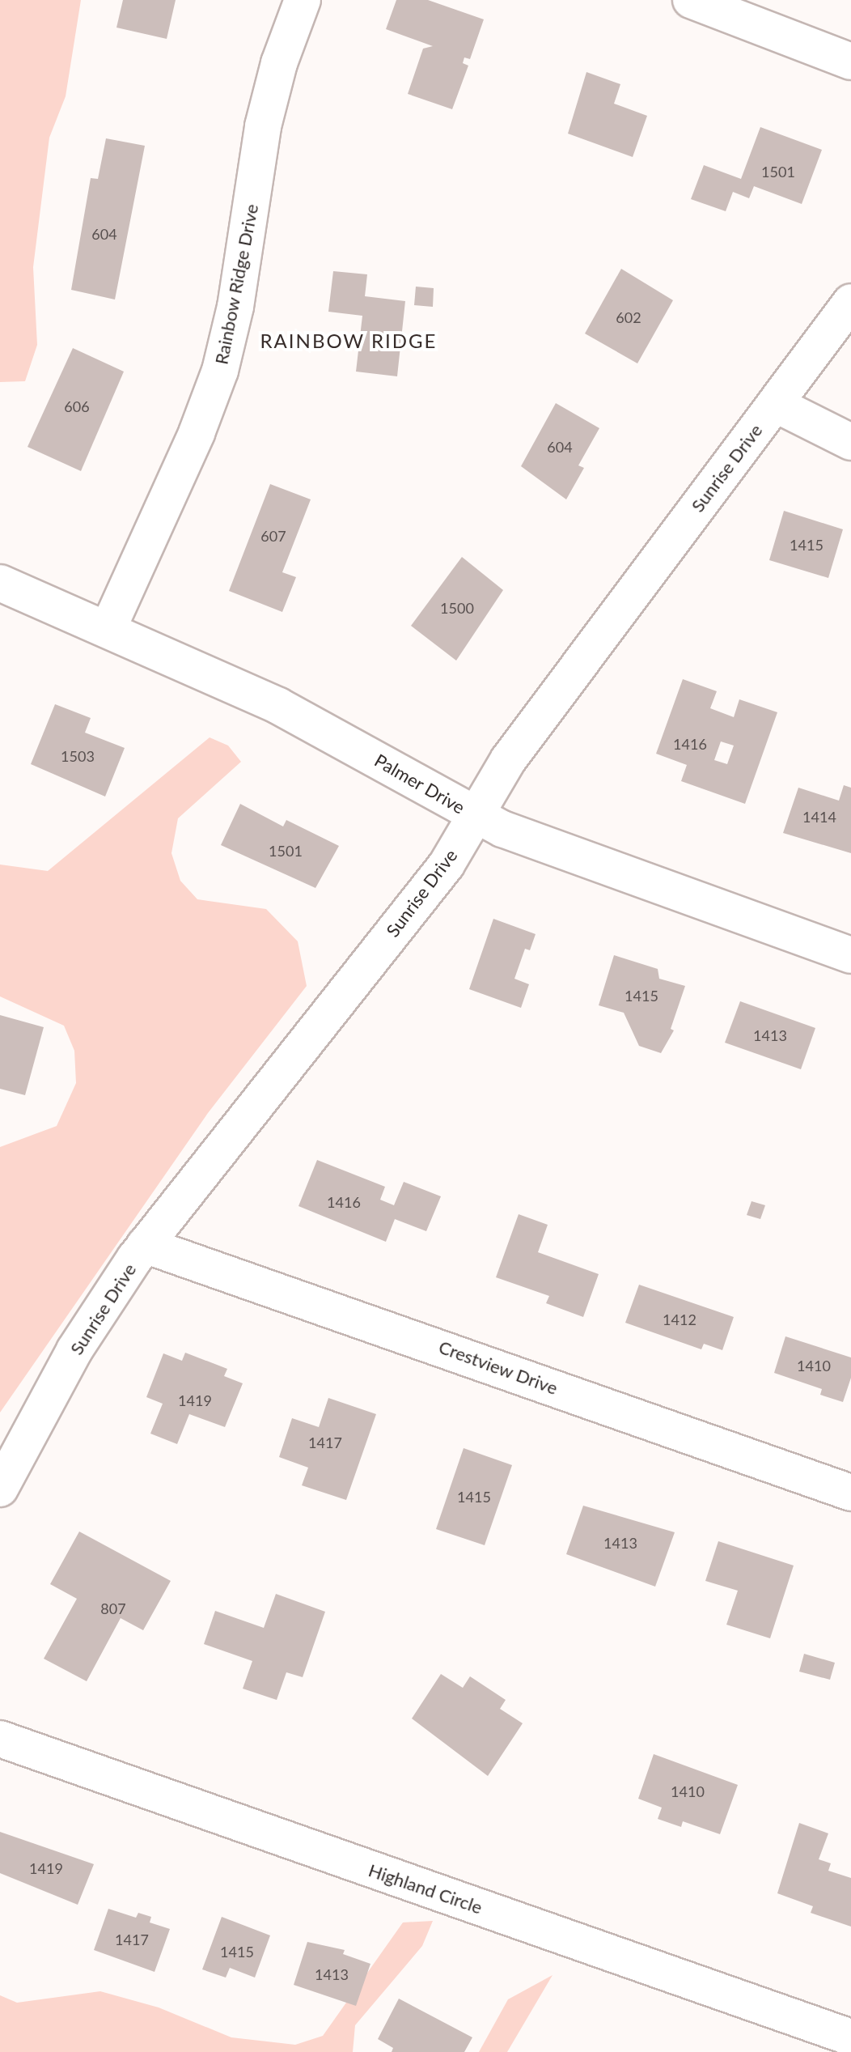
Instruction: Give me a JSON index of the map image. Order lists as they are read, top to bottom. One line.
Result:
{"streets":{"street":["Rainbow Ridge Drive","Sunrise Drive","Palmer Drive","Crestview Drive","Highland Circle"]},"crossings":[["Rainbow Ridge Drive","Palmer Drive"],["Sunrise Drive","Palmer Drive"],["Sunrise Drive","Crestview Drive"]],"districts":["RAINBOW RIDGE"],"house_numbers":["1501","604","602","606","604","607","1415","1500","1416","1503","1414","1501","1415","1413","1416","1412","1410","1419","1417","1415","1413","807","1410","1419","1417","1415","1413"]}
